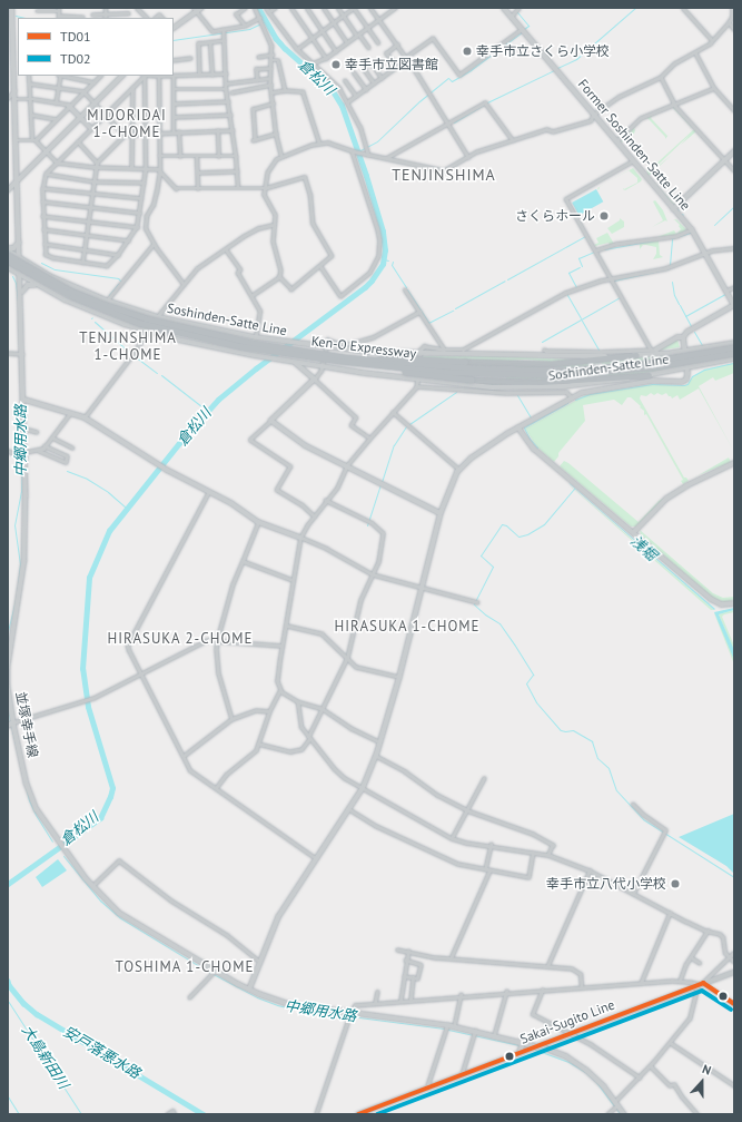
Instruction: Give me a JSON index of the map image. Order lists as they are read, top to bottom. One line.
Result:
{"streets":{"highway":["Ken-O Expressway"],"main road":["Sakai-Sugito Line"],"street":["Former Soshinden-Satte Line","Soshinden-Satte Line","並塚幸手線"]},"crossings":[["Soshinden-Satte Line","Ken-O Expressway"],["Soshinden-Satte Line","並塚幸手線"],["並塚幸手線","Sakai-Sugito Line"]],"districts":["MIDORIDAI 1-CHOME","TENJINSHIMA","TENJINSHIMA 1-CHOME","HIRASUKA 1-CHOME","HIRASUKA 2-CHOME","TOSHIMA 1-CHOME"],"water":["倉松川","中郷用水路","浅堀","安戸落悪水路","大島新田川"],"places":["幸手市立さくら小学校","幸手市立図書館","さくらホール","幸手市立八代小学校"],"lines":["transit line TD01","transit line TD02"],"legend":["TD01","TD02"],"north":"top"}
